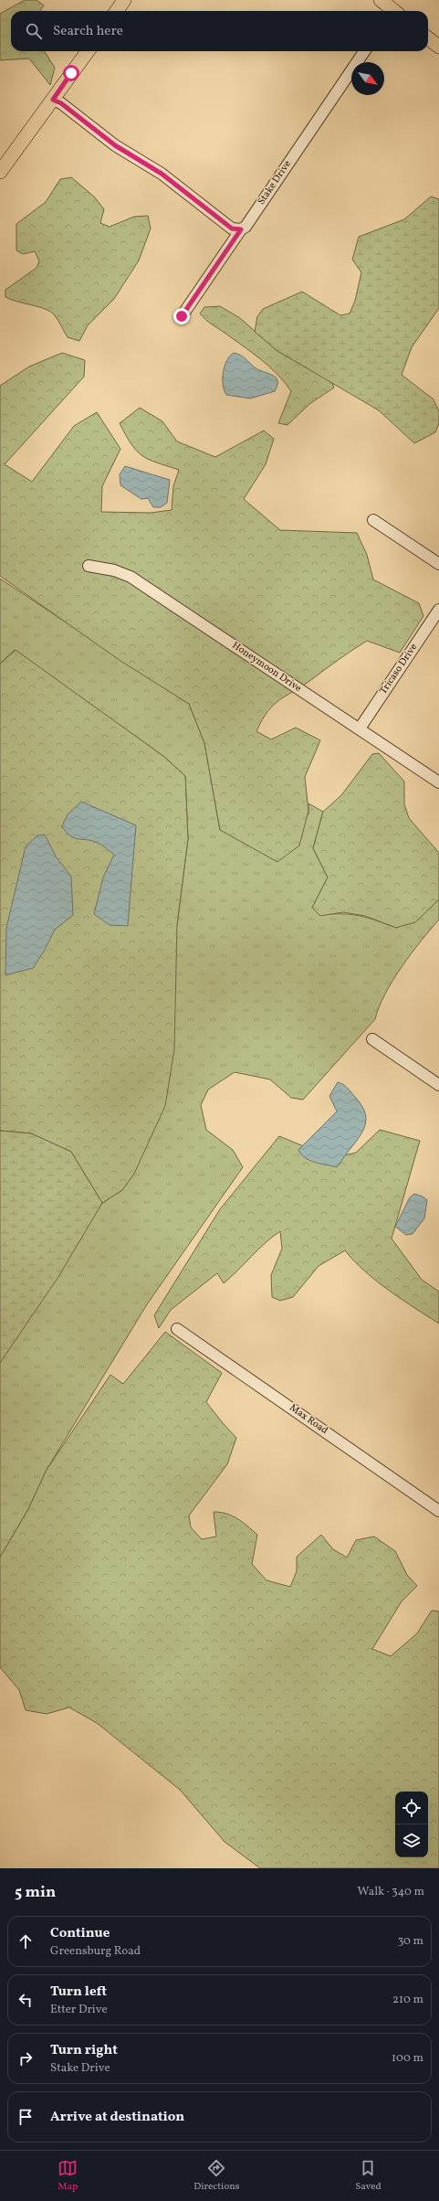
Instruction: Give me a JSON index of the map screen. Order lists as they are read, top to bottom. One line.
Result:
{"streets":{"street":["Stake Drive","Honeymoon Drive","Tricaso Drive","Max Road"]},"crossings":[["Honeymoon Drive","Tricaso Drive"]],"north":"bottom right","page":{"search":"Search here","heading":["5 min","Walk · 340 m"],"list":[["Continue","Greensburg Road","30 m"],["Turn left","Etter Drive","210 m"],["Turn right","Stake Drive","100 m"],"Arrive at destination"],"nav":["Map","Directions","Saved"]}}
